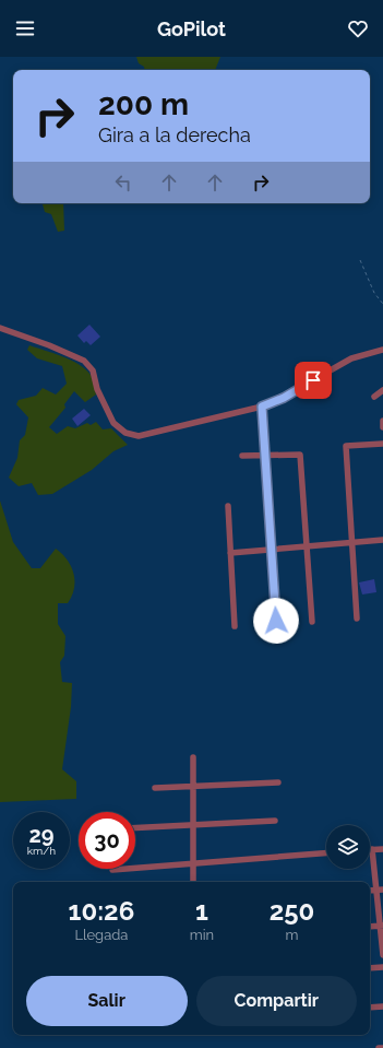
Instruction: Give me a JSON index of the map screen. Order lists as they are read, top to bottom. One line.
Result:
{"page":{"header":"GoPilot","turn":["200 m","Gira a la derecha"],"speed":"29 km/h","limit":"30","eta":["10:26","Llegada","1","min","250","m"],"buttons":["Salir","Compartir"]}}
